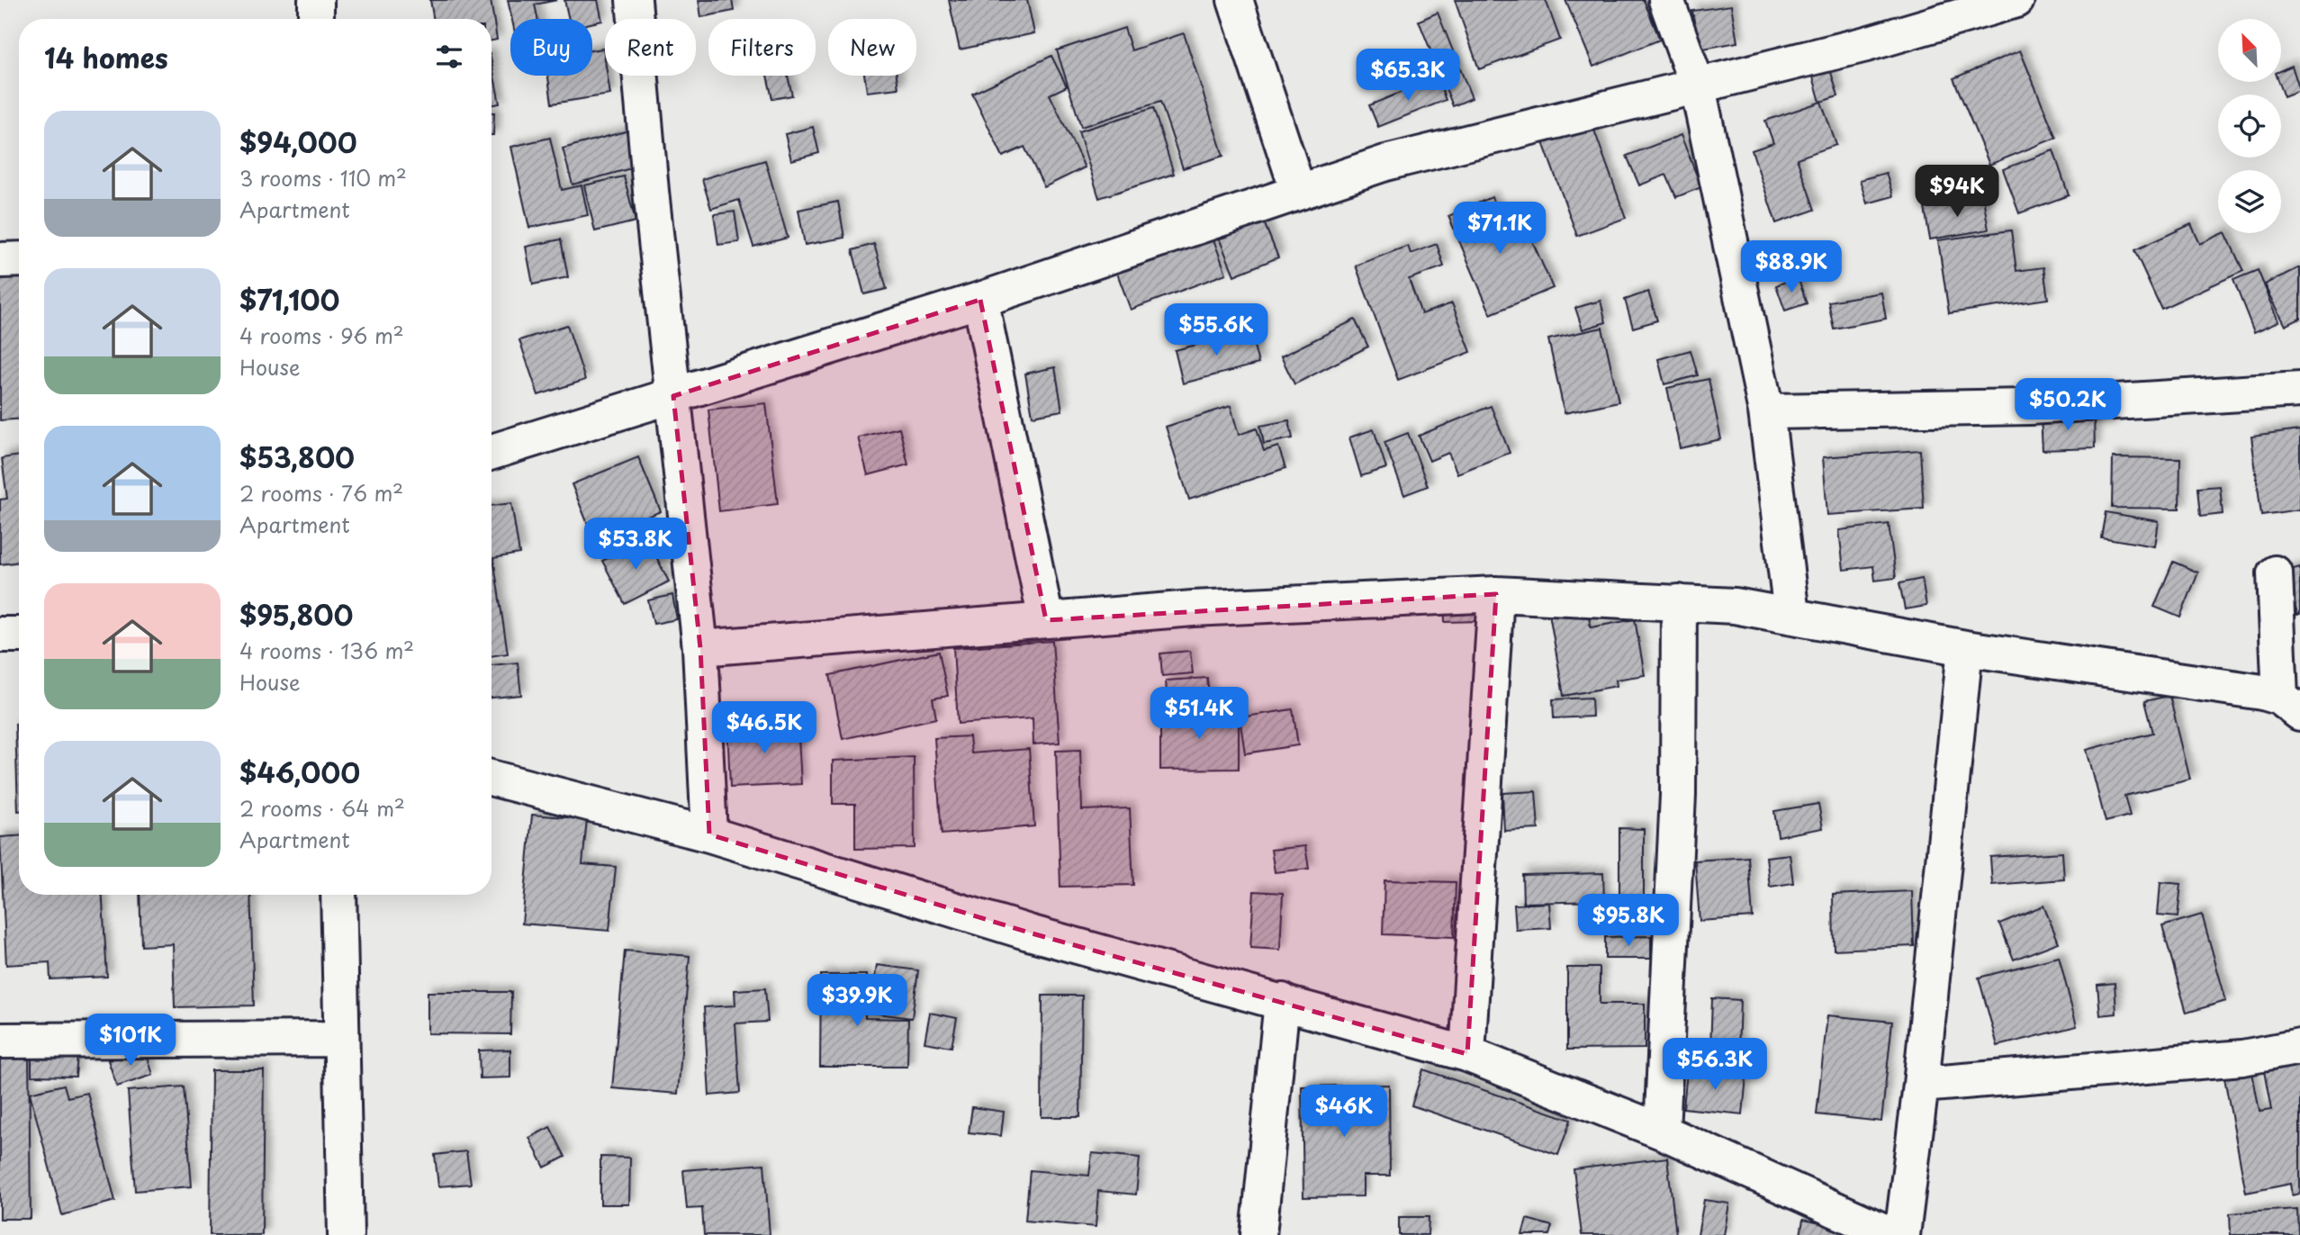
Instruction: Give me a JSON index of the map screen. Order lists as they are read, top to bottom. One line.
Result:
{"north":"top left","page":{"chip":["Buy","Rent","Filters","New"],"heading":"14 homes","price":["$65.3K","$94K","$71.1K","$88.9K","$55.6K","$50.2K","$53.8K","$51.4K","$46.5K","$95.8K","$39.9K","$101K","$56.3K","$46K"],"list":[{"name":"$94,000","note":"3 rooms · 110 m² · Apartment"},{"name":"$71,100","note":"4 rooms · 96 m² · House"},{"name":"$53,800","note":"2 rooms · 76 m² · Apartment"},{"name":"$95,800","note":"4 rooms · 136 m² · House"},{"name":"$46,000","note":"2 rooms · 64 m² · Apartment"}]}}
